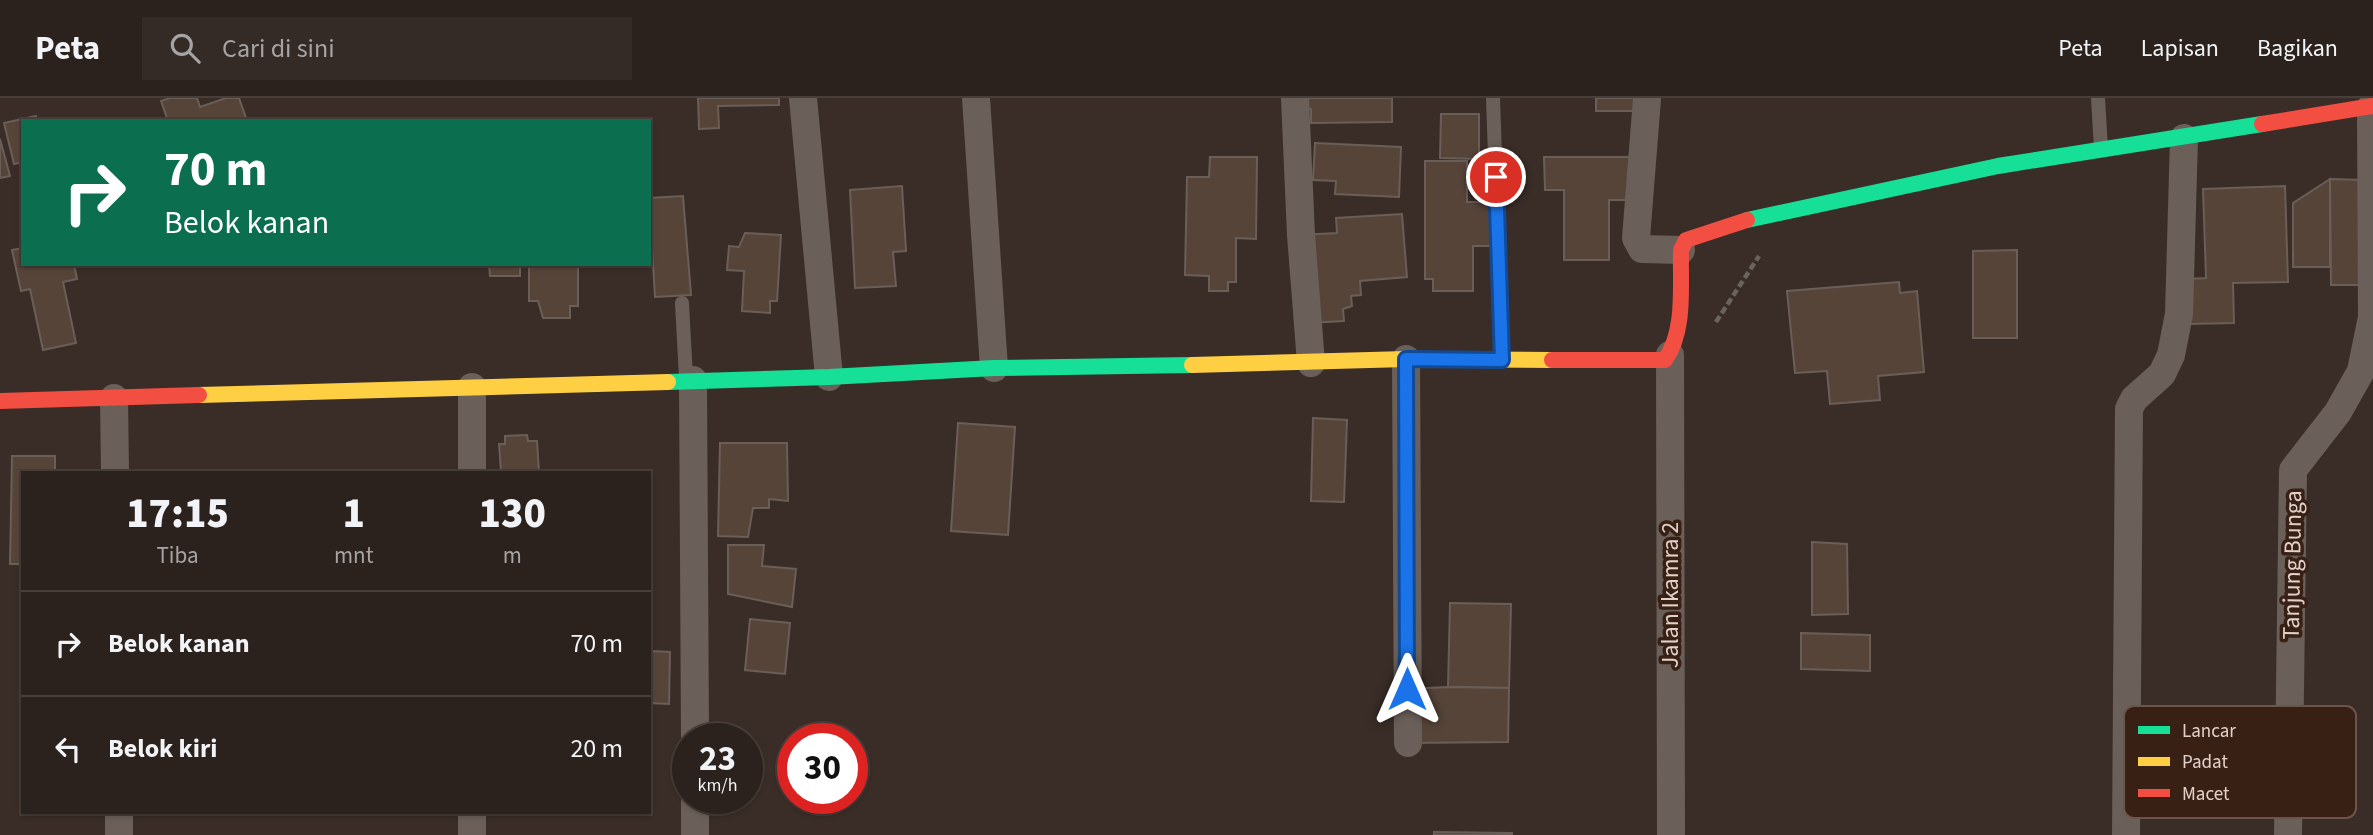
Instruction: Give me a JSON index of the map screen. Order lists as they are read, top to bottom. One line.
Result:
{"streets":{"street":["Tanjung Bunga","Jalan Ikamra 2"]},"legend":["Lancar","Padat","Macet"],"page":{"header":"Peta","search":"Cari di sini","nav":["Peta","Lapisan","Bagikan"],"turn":["70 m","Belok kanan"],"eta":["17:15","Tiba","1","mnt","130","m"],"list":[{"name":"Belok kanan","value":"70 m"},{"name":"Belok kiri","value":"20 m"}],"speed":"23 km/h","limit":"30"}}
